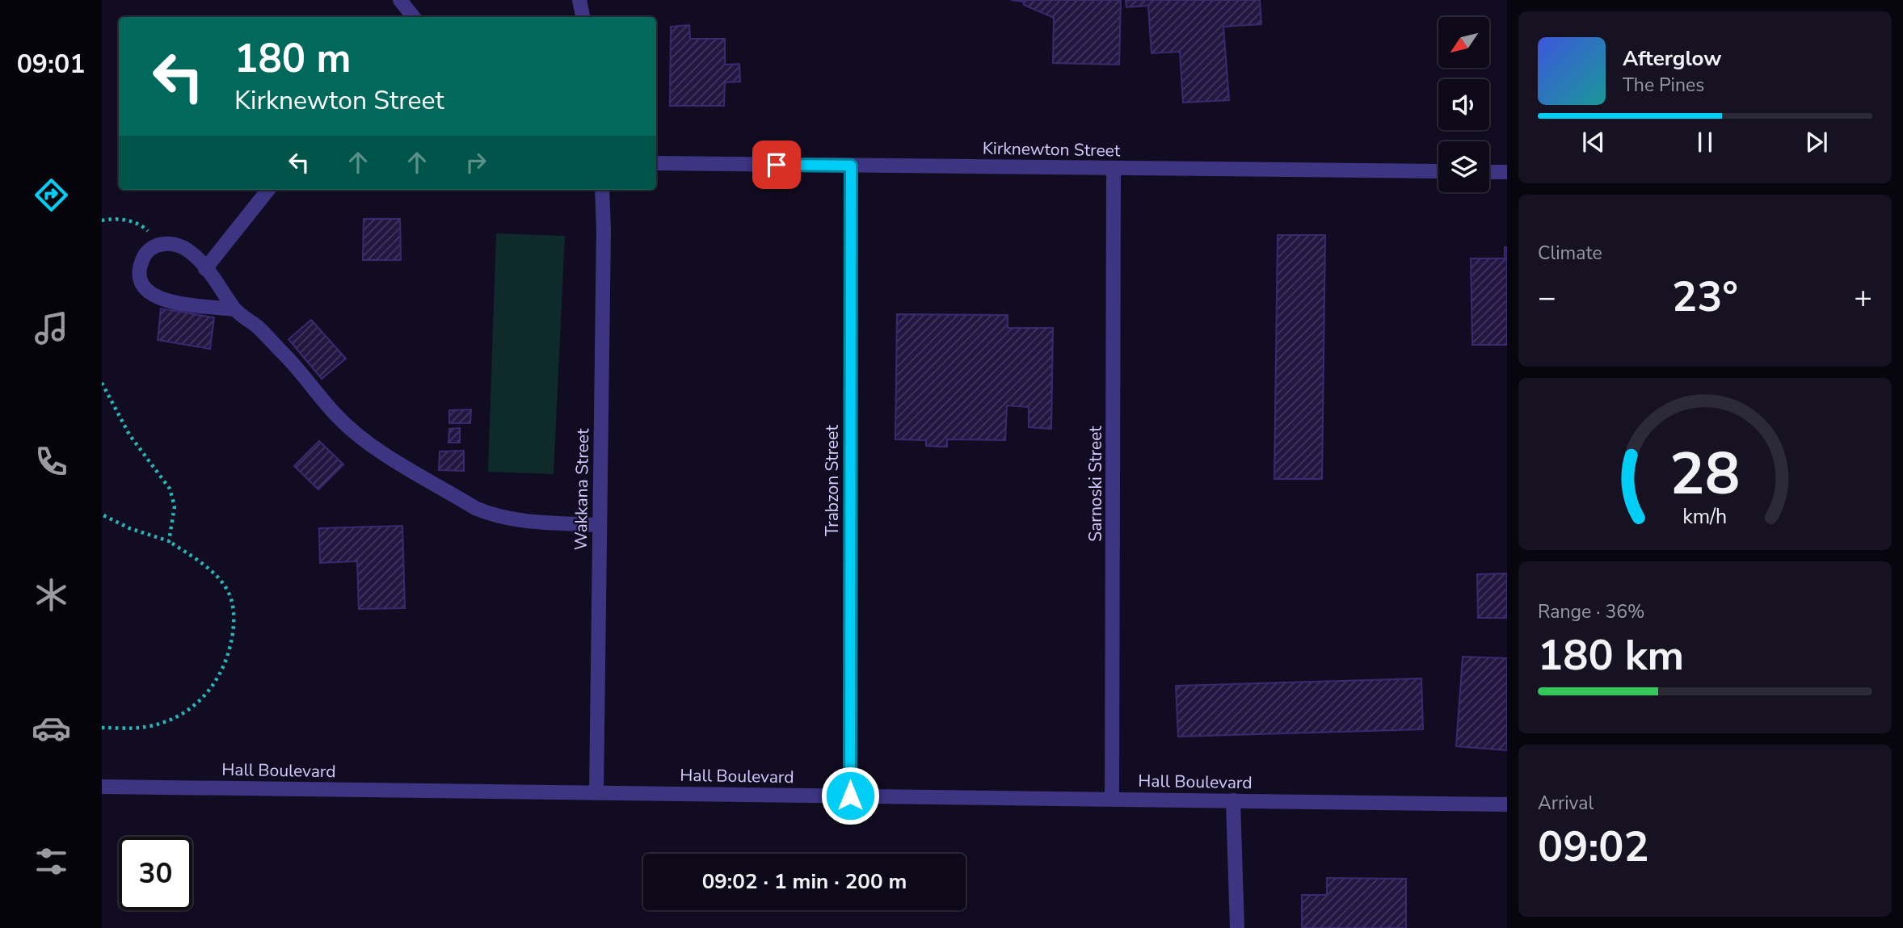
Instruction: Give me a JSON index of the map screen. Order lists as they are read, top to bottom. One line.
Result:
{"streets":{"street":["Kirknewton Street","Trabzon Street","Sarnoski Street","Wakkana Street","Hall Boulevard"]},"crossings":[["Kirknewton Street","Trabzon Street"],["Kirknewton Street","Sarnoski Street"],["Trabzon Street","Hall Boulevard"],["Sarnoski Street","Hall Boulevard"],["Wakkana Street","Hall Boulevard"]],"north":"bottom left","page":{"tabs":"09:01","turn":["180 m","Kirknewton Street"],"song":["Afterglow","The Pines"],"tile":["Climate",["Range · 36%","180 km"],["Arrival","09:02"]],"heat":["−","23°","+"],"limit":"30","trip":"09:02 · 1 min · 200 m","gauge":["28","km/h"]}}
